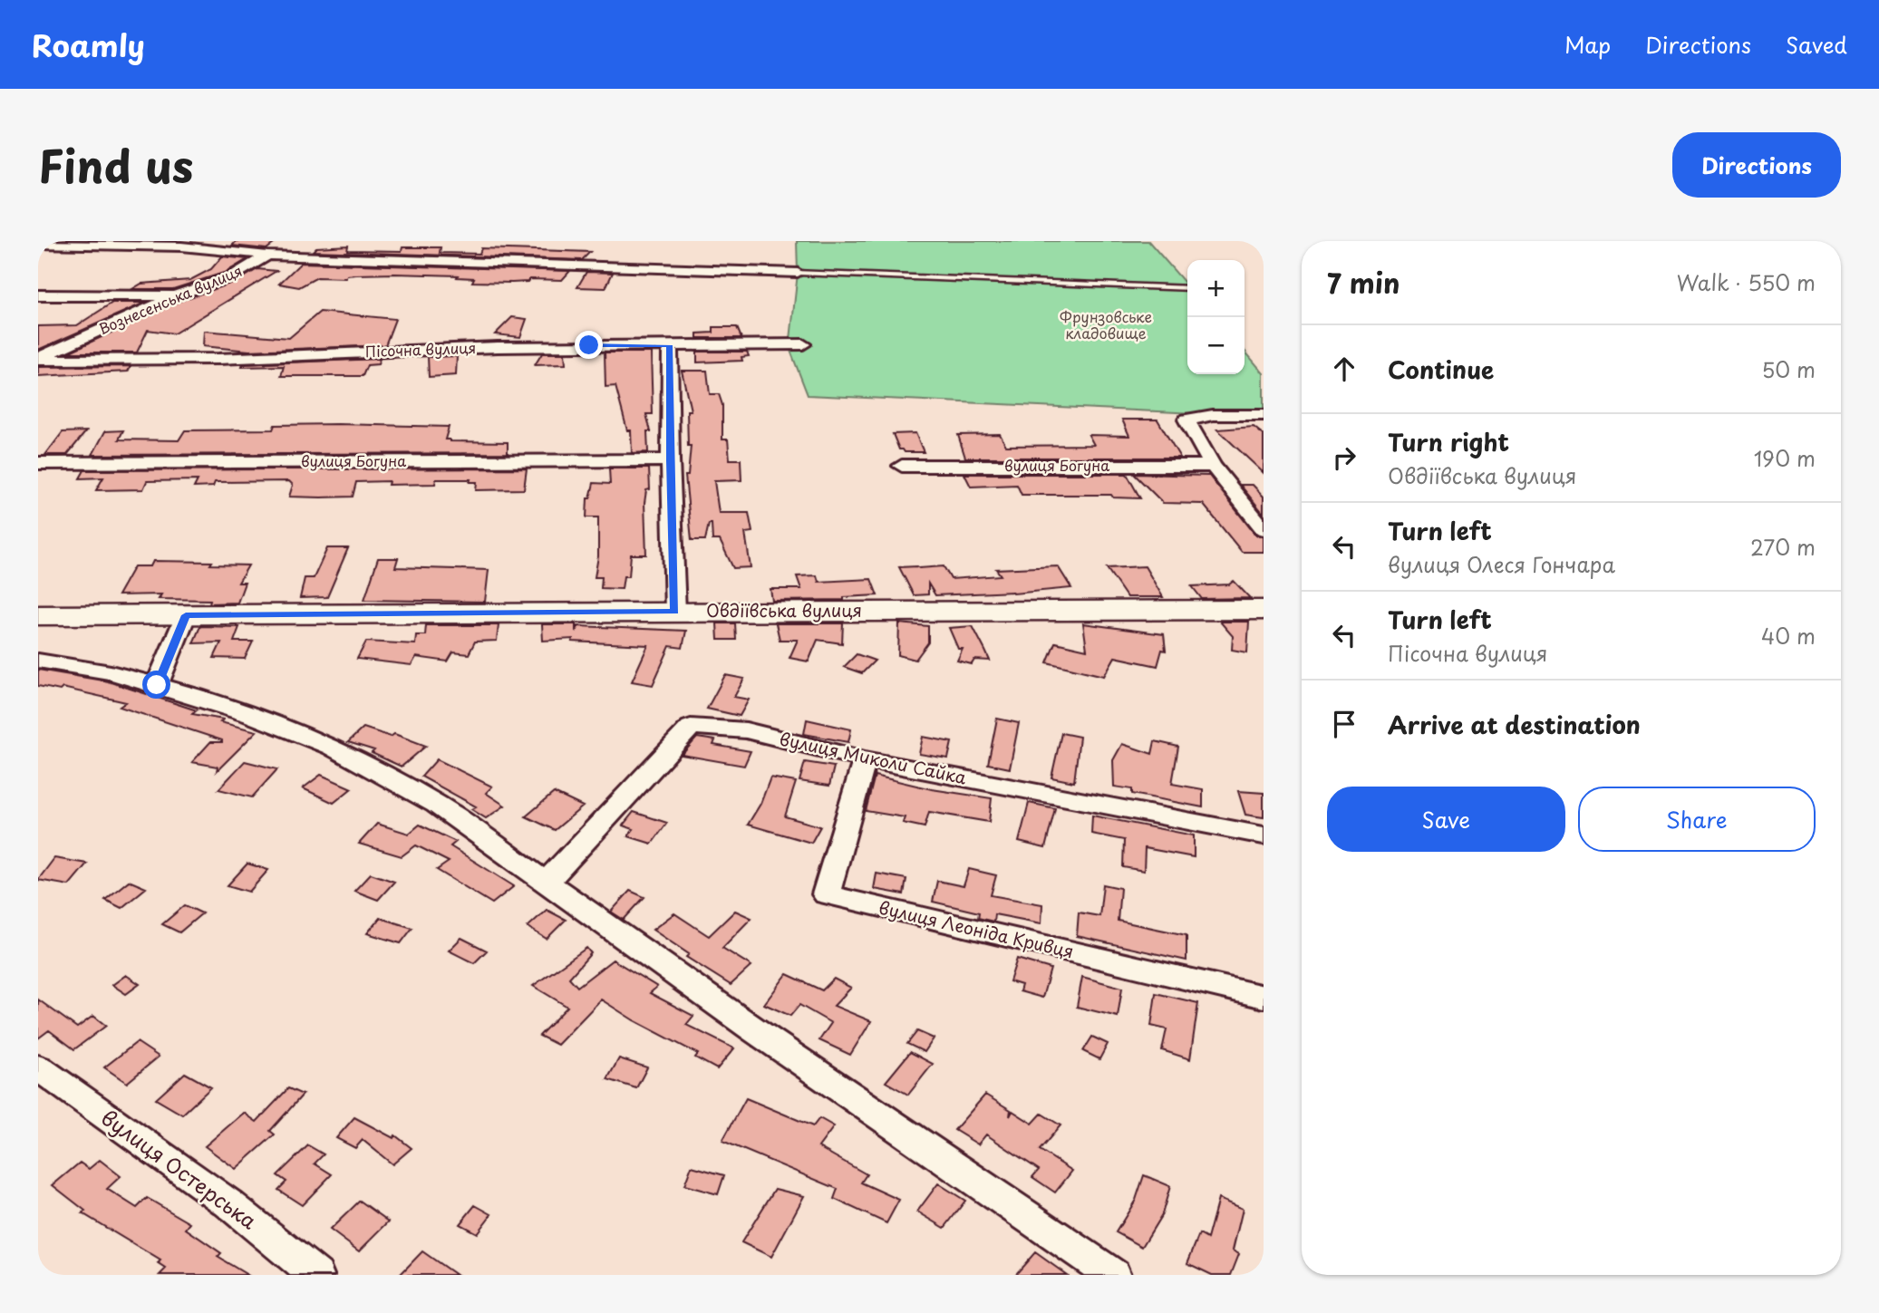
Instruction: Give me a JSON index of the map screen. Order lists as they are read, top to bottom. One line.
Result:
{"streets":{"main road":["Овдіївська вулиця"],"street":["Вознесенська вулиця","Пісочна вулиця","вулиця Богуна","вулиця Миколи Сайка","вулиця Леоніда Кривця","вулиця Остерська"]},"crossings":[["Вознесенська вулиця","Пісочна вулиця"],["вулиця Миколи Сайка","вулиця Леоніда Кривця"]],"parks":["Фрунзовське кладовище"],"page":{"header":"Roamly","nav":["Map","Directions","Saved"],"title":"Find us","buttons":["Directions",["Save","Share"]],"heading":["7 min","Walk · 550 m"],"map_buttons":["+","−"],"list":[["Continue","50 m"],["Turn right","Овдіївська вулиця","190 m"],["Turn left","вулиця Олеся Гончара","270 m"],["Turn left","Пісочна вулиця","40 m"],"Arrive at destination"]}}
